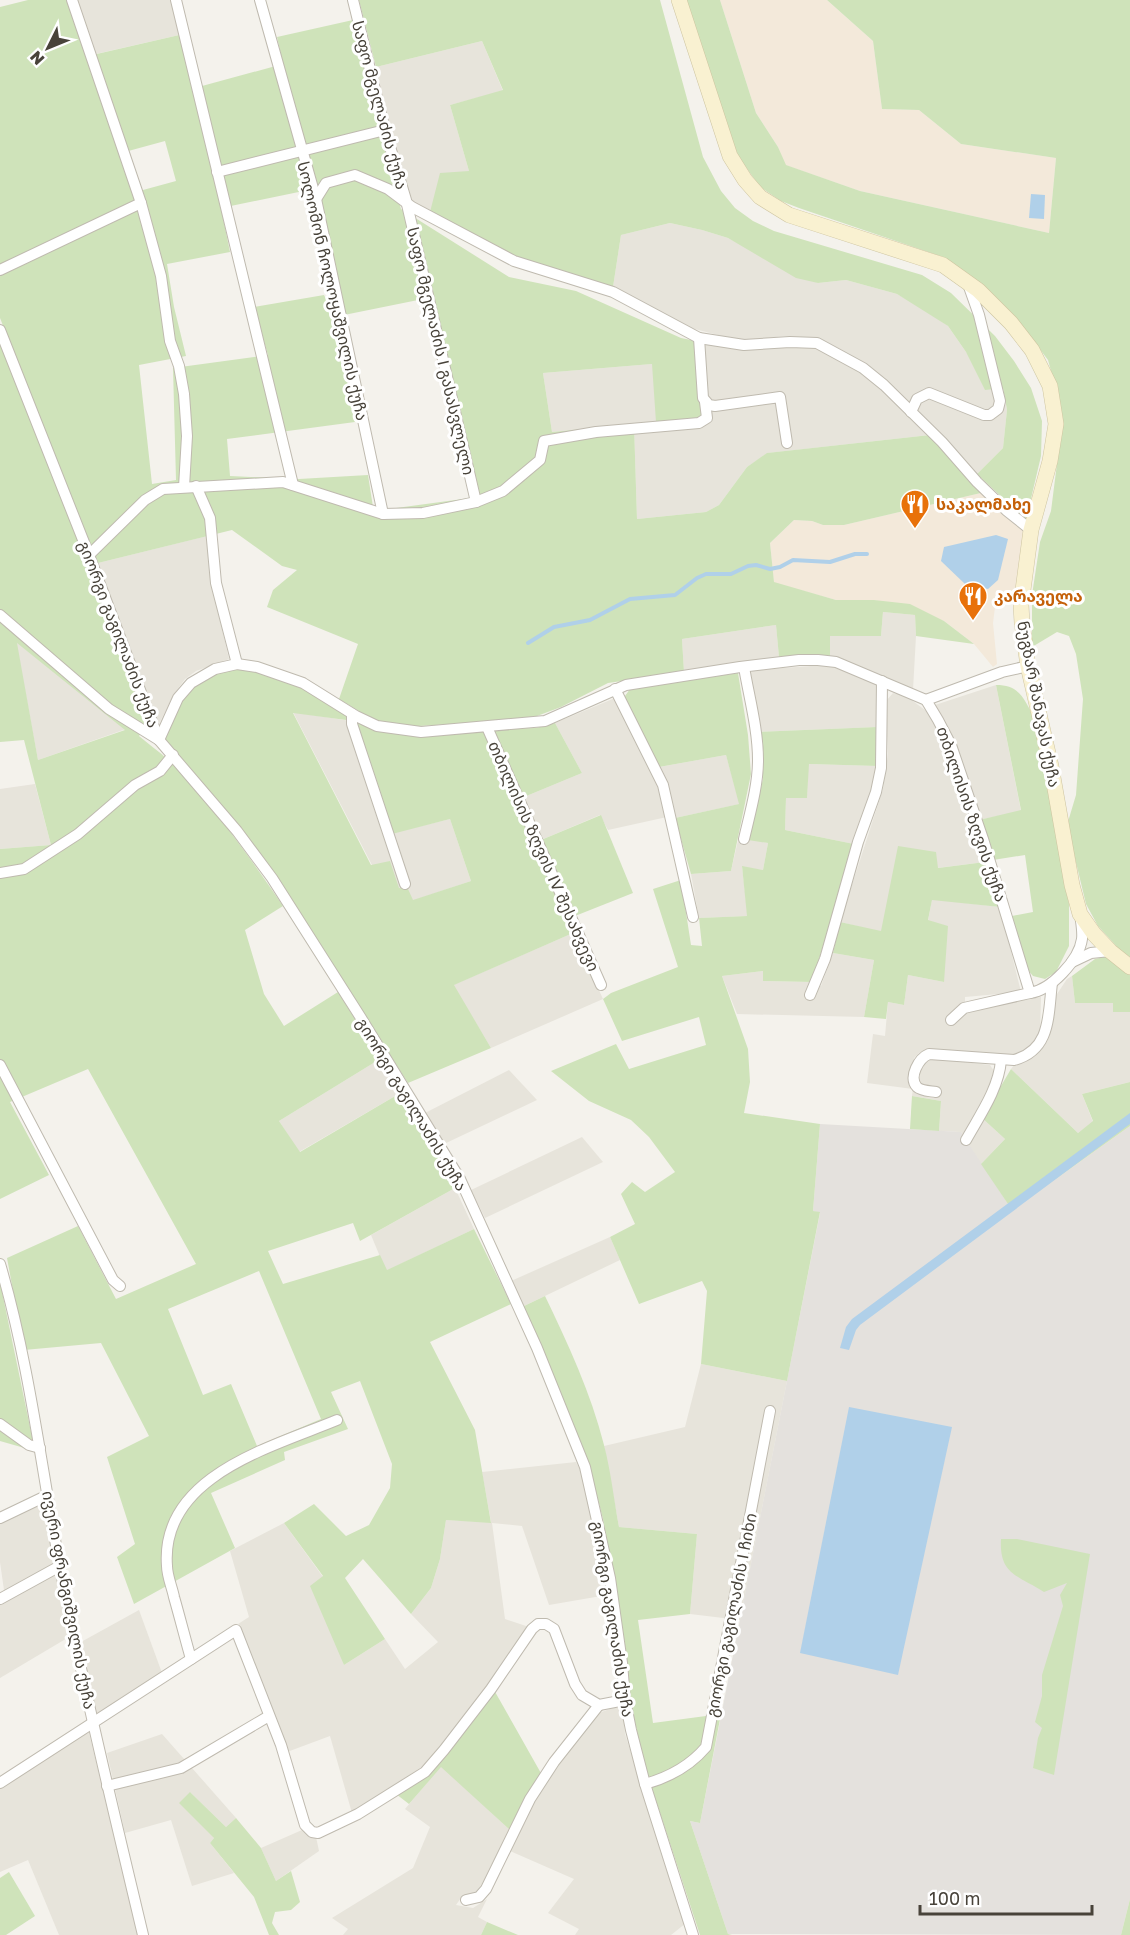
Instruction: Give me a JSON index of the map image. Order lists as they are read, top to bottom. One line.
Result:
{"streets":{"main road":["ნუგზარ შანავას ქუჩა"],"street":["საფო მგელაძის ქუჩა","სოლომონ ჩოლოყაშვილის ქუჩა","საფო მგელაძის I გასასვლელი","გიორგი გაგილაძის ქუჩა","თბილისის ზღვის ქუჩა","თბილისის ზღვის IV შესახვევი","ივერი ფრანგიშვილის ქუჩა","გიორგი გაგილაძის I ჩიხი"]},"crossings":[["საფო მგელაძის ქუჩა","საფო მგელაძის I გასასვლელი"],["საფო მგელაძის ქუჩა","ნუგზარ შანავას ქუჩა"],["გიორგი გაგილაძის ქუჩა","გიორგი გაგილაძის I ჩიხი"]],"places":{"restaurant":["საკალმახე","კარაველა"]},"scale_bar":"100 m","north":"bottom left"}
